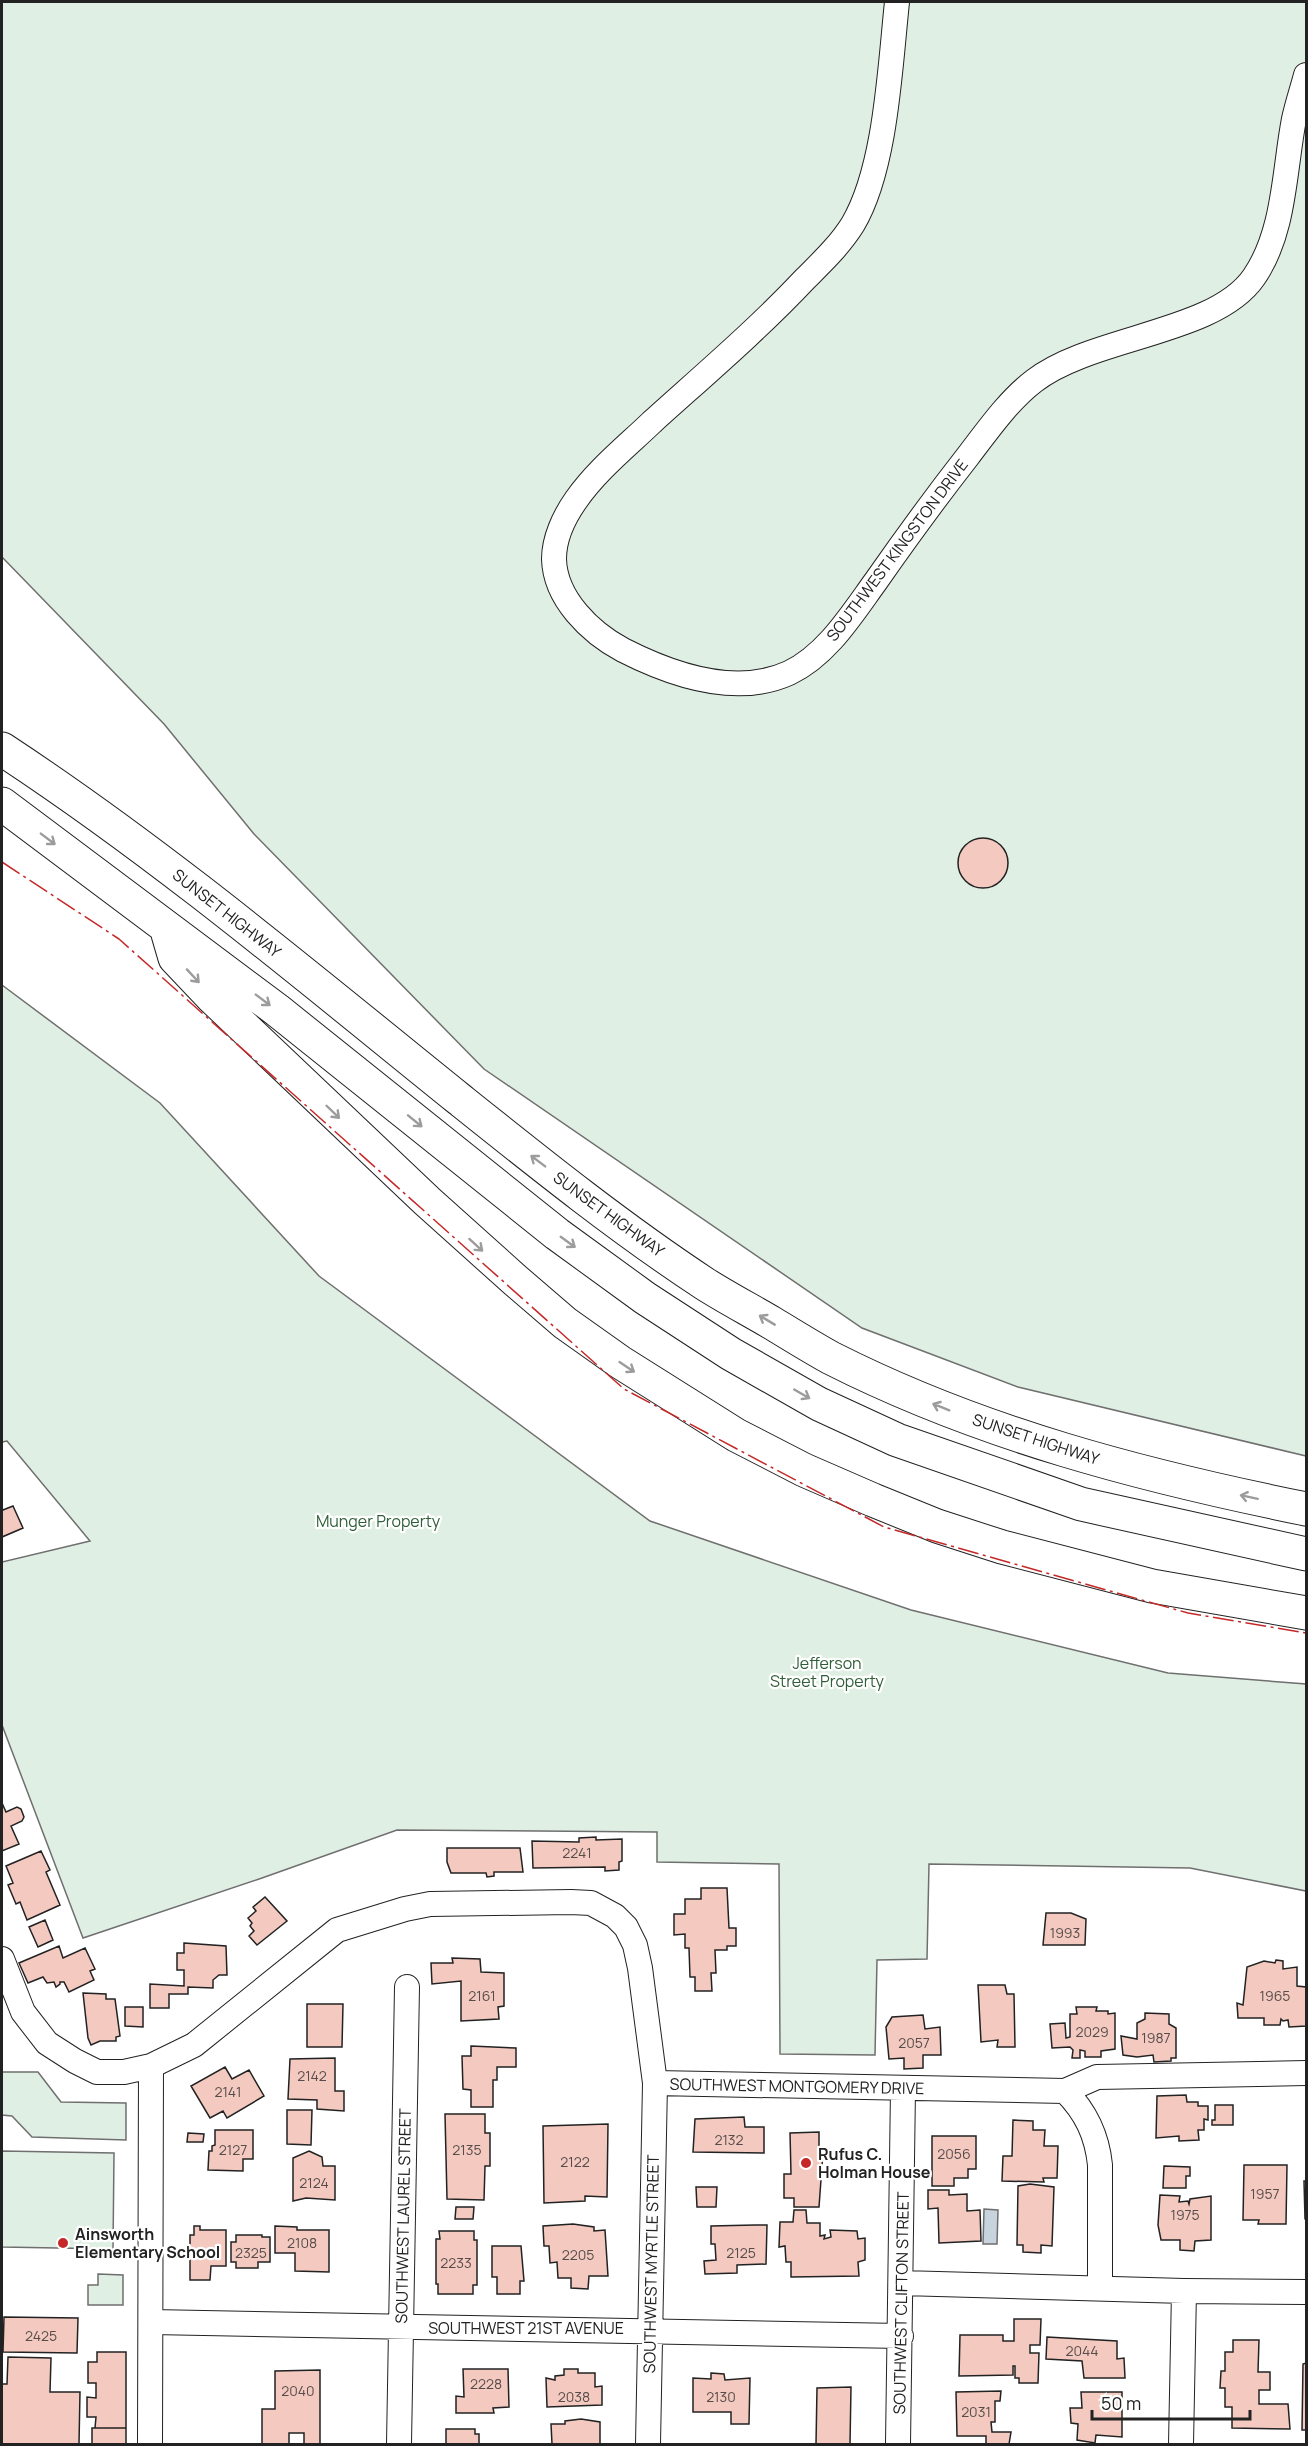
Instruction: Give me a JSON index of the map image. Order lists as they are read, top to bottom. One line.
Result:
{"streets":{"highway":["SUNSET HIGHWAY"],"street":["SOUTHWEST KINGSTON DRIVE","SOUTHWEST MONTGOMERY DRIVE","SOUTHWEST LAUREL STREET","SOUTHWEST MYRTLE STREET","SOUTHWEST CLIFTON STREET","SOUTHWEST 21ST AVENUE"]},"crossings":[["SOUTHWEST MONTGOMERY DRIVE","SOUTHWEST MYRTLE STREET"],["SOUTHWEST MONTGOMERY DRIVE","SOUTHWEST CLIFTON STREET"],["SOUTHWEST LAUREL STREET","SOUTHWEST 21ST AVENUE"],["SOUTHWEST MYRTLE STREET","SOUTHWEST 21ST AVENUE"],["SOUTHWEST CLIFTON STREET","SOUTHWEST 21ST AVENUE"]],"parks":["Munger Property","Jefferson Street Property"],"places":["Rufus C. Holman House","Ainsworth Elementary School"],"house_numbers":["2241","1993","2161","1965","2029","1987","2057","2142","2141","2132","2127","2135","2056","2122","2124","1957","1975","2108","2325","2125","2205","2233","2425","2044","2228","2040","2038","2130","2031"],"scale_bar":"50 m"}
